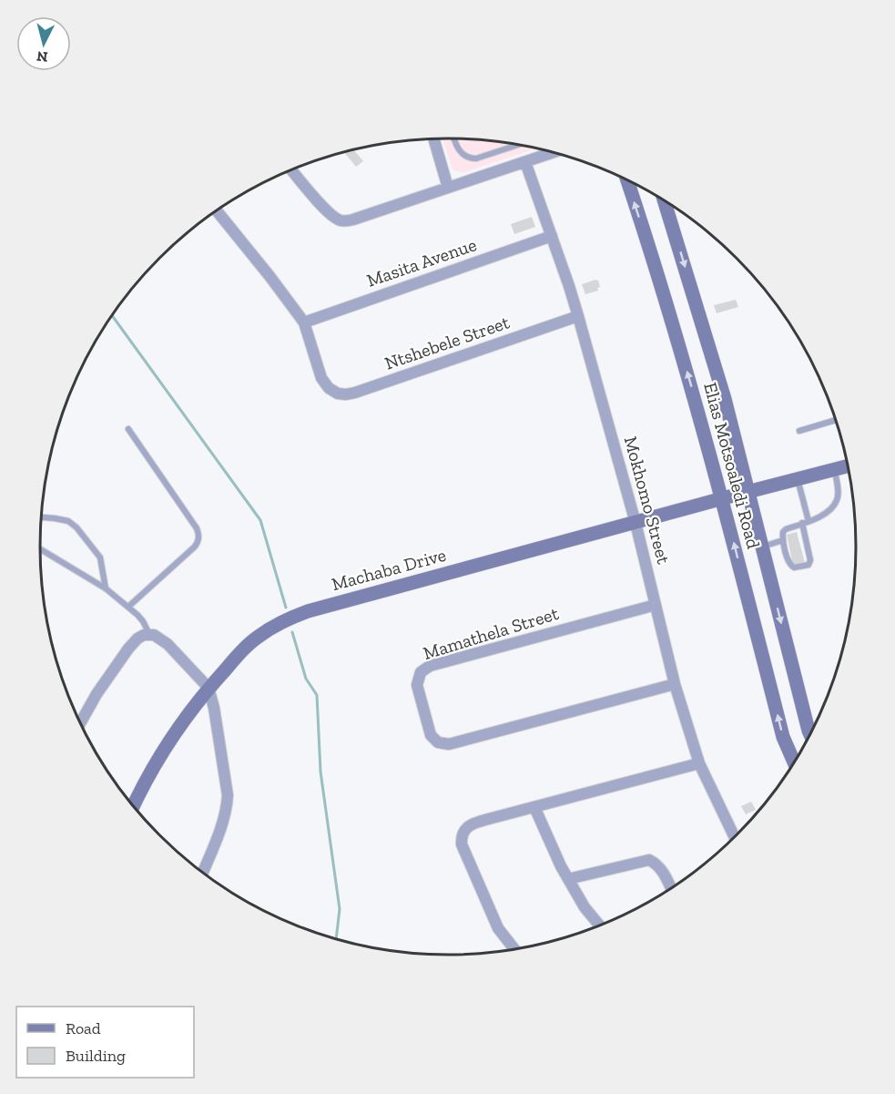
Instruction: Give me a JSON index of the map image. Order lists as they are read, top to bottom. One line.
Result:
{"streets":{"main road":["Elias Motsoaledi Road","Machaba Drive"],"street":["Masita Avenue","Ntshebele Street","Mokhomo Street","Mamathela Street"]},"crossings":[["Masita Avenue","Ntshebele Street"],["Masita Avenue","Mokhomo Street"],["Ntshebele Street","Mokhomo Street"],["Elias Motsoaledi Road","Machaba Drive"],["Mokhomo Street","Machaba Drive"],["Mokhomo Street","Mamathela Street"]],"legend":["Road","Building"],"north":"bottom"}
